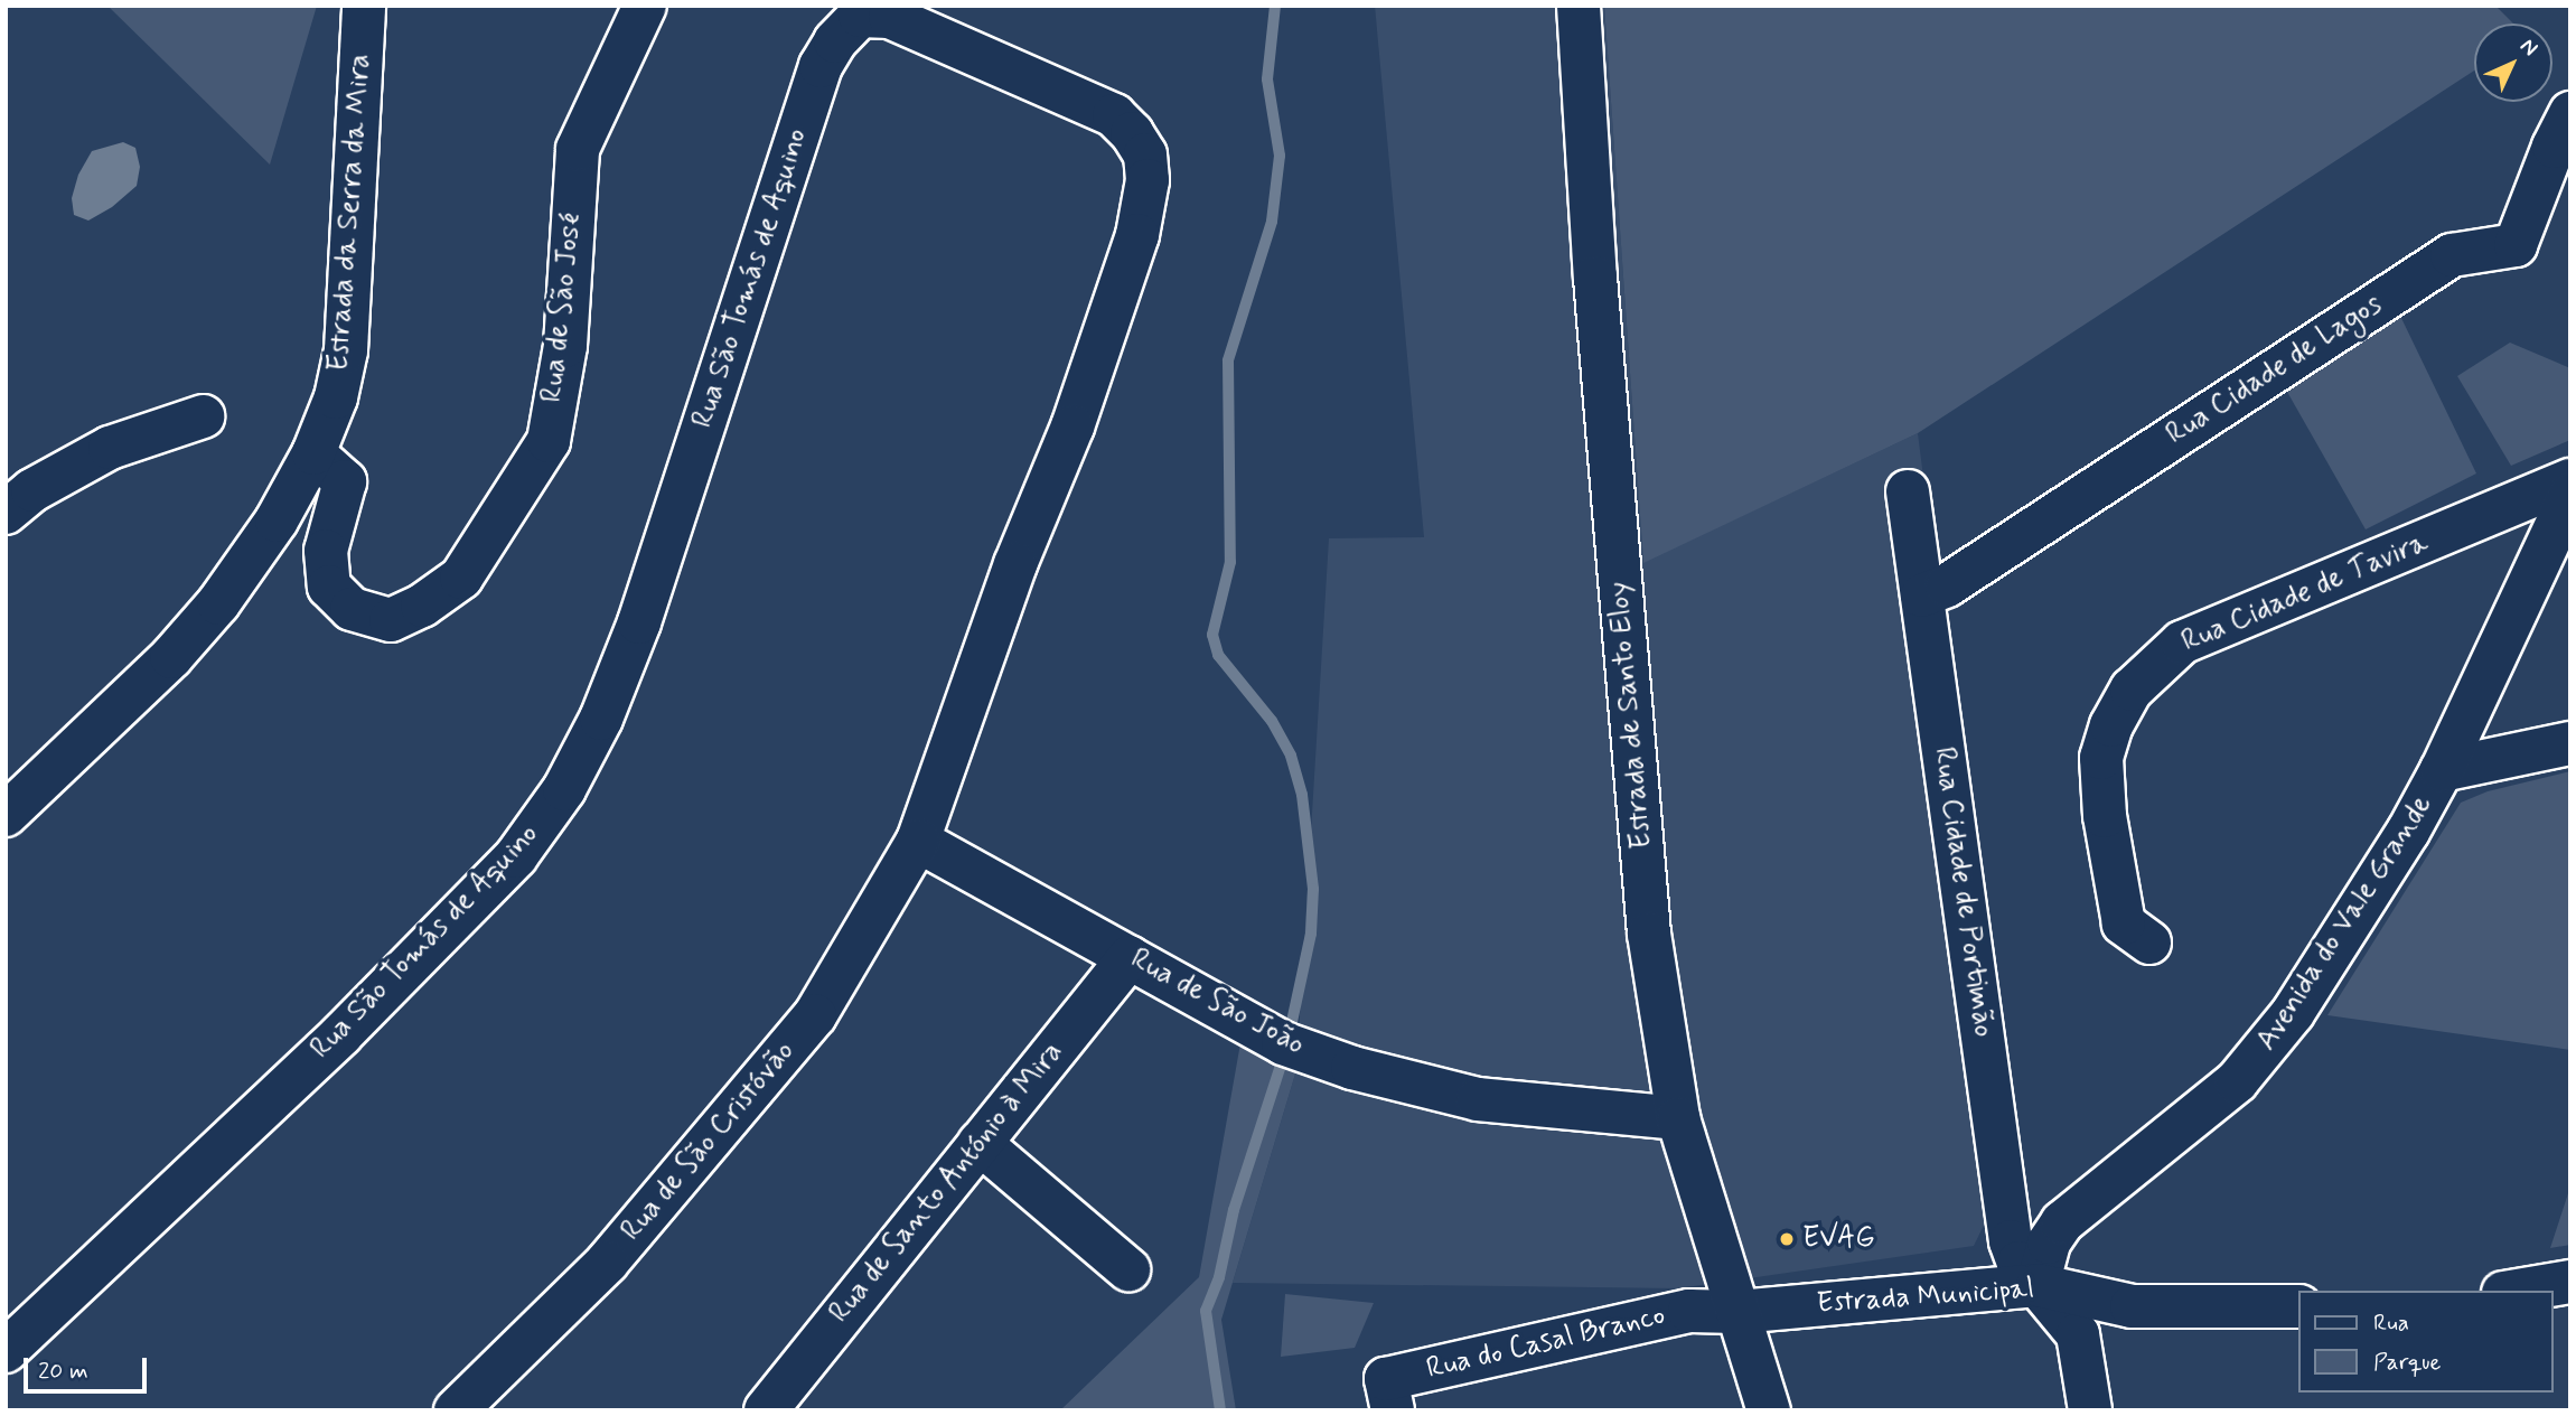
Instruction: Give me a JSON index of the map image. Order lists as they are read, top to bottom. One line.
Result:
{"streets":{"street":["Estrada da Serra da Mira","Rua São Tomás de Aquino","Rua de São José","Rua Cidade de Lagos","Rua Cidade de Tavira","Estrada de Santo Eloy","Rua Cidade de Portimão","Avenida do Vale Grande","Rua de São João","Rua de São Cristóvão","Rua de Santo António à Mira","Estrada Municipal","Rua do Casal Branco"]},"crossings":[["Estrada da Serra da Mira","Rua de São José"],["Rua São Tomás de Aquino","Rua de São João"],["Rua São Tomás de Aquino","Rua de São Cristóvão"],["Rua Cidade de Lagos","Rua Cidade de Portimão"],["Estrada de Santo Eloy","Rua de São João"],["Estrada de Santo Eloy","Estrada Municipal"],["Estrada de Santo Eloy","Rua do Casal Branco"],["Rua Cidade de Portimão","Avenida do Vale Grande"],["Rua Cidade de Portimão","Estrada Municipal"],["Avenida do Vale Grande","Estrada Municipal"],["Rua de São João","Rua de São Cristóvão"],["Rua de São João","Rua de Santo António à Mira"],["Estrada Municipal","Rua do Casal Branco"]],"places":["EVAG"],"legend":["Rua","Parque"],"scale_bar":"20 m","north":"top right"}
